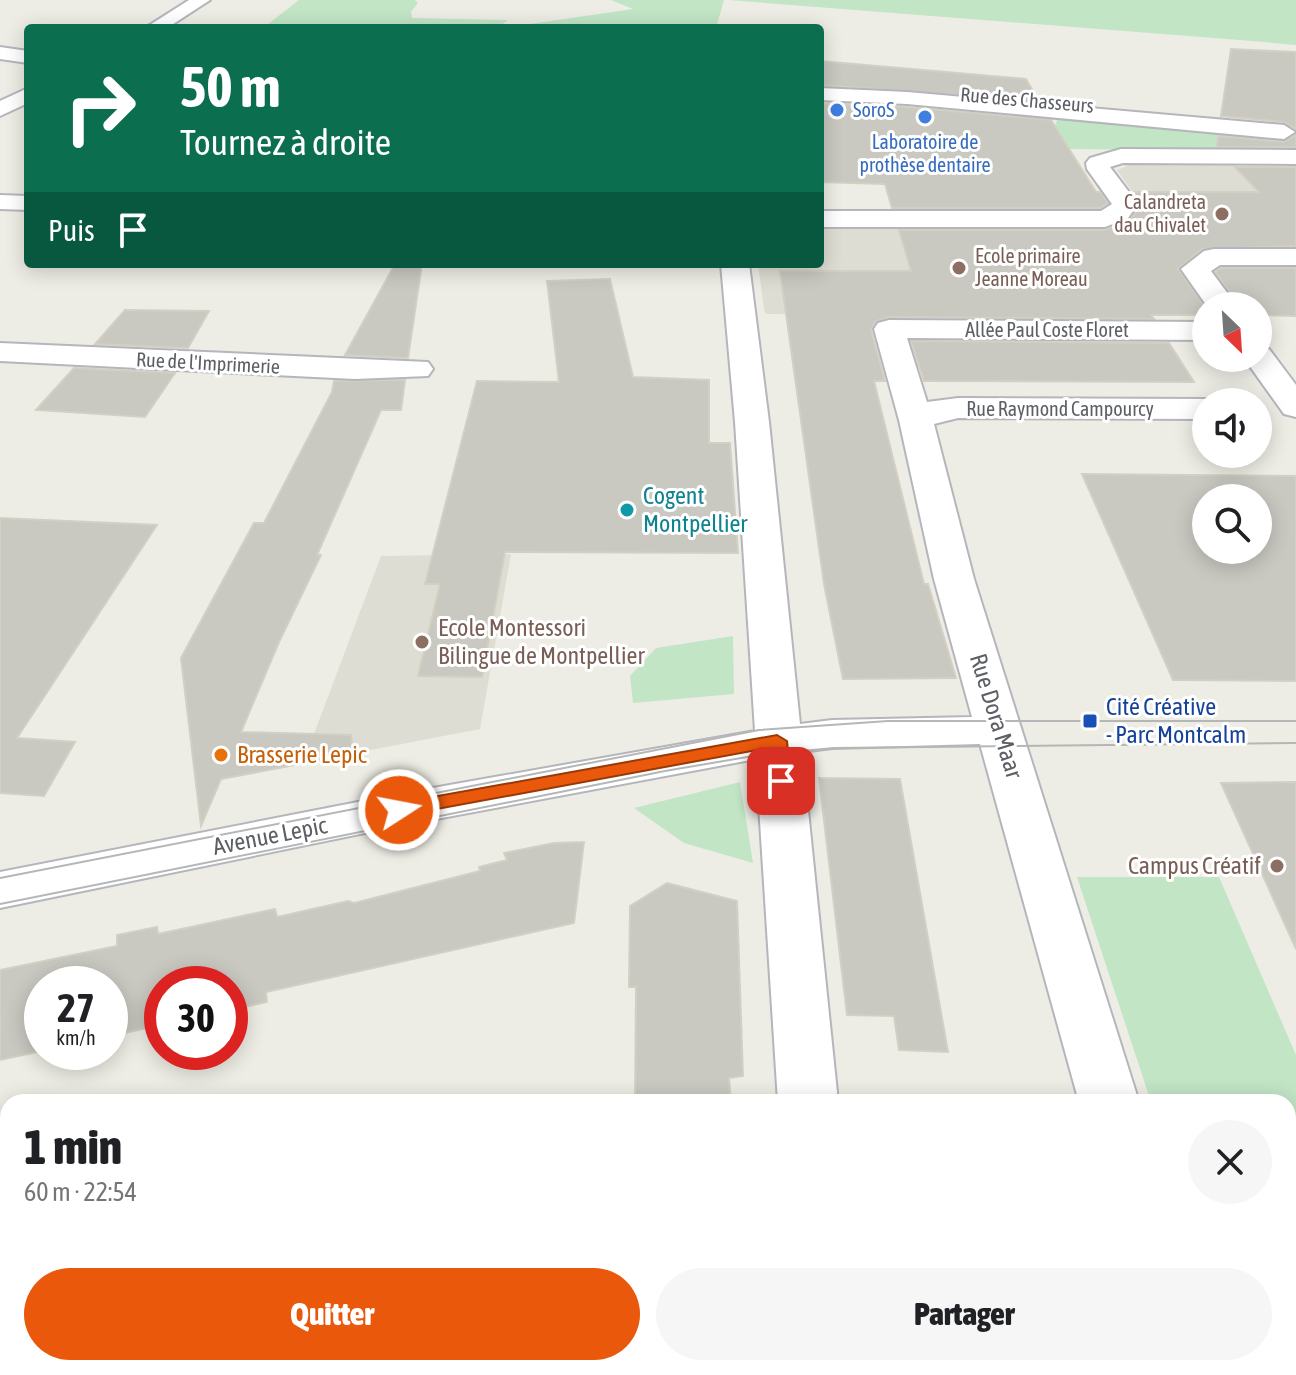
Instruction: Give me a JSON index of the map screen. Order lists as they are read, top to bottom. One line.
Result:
{"streets":{"street":["Rue des Chasseurs","Allée Paul Coste Floret","Rue de l'Imprimerie","Rue Raymond Campourcy","Rue Dora Maar","Avenue Lepic"]},"crossings":[["Allée Paul Coste Floret","Rue Dora Maar"],["Rue Raymond Campourcy","Rue Dora Maar"],["Rue Dora Maar","Avenue Lepic"]],"places":{"other":["SoroS","Laboratoire de prothèse dentaire","Calandreta dau Chivalet","Ecole primaire Jeanne Moreau","Cogent Montpellier","Ecole Montessori Bilingue de Montpellier","Brasserie Lepic","Campus Créatif"],"transit":["Cité Créative - Parc Montcalm"]},"north":"bottom right","page":{"turn":["50 m","Tournez à droite"],"then":"Puis","speed":"27 km/h","limit":"30","heading":["1 min","60 m · 22:54"],"buttons":["Quitter","Partager"]}}
